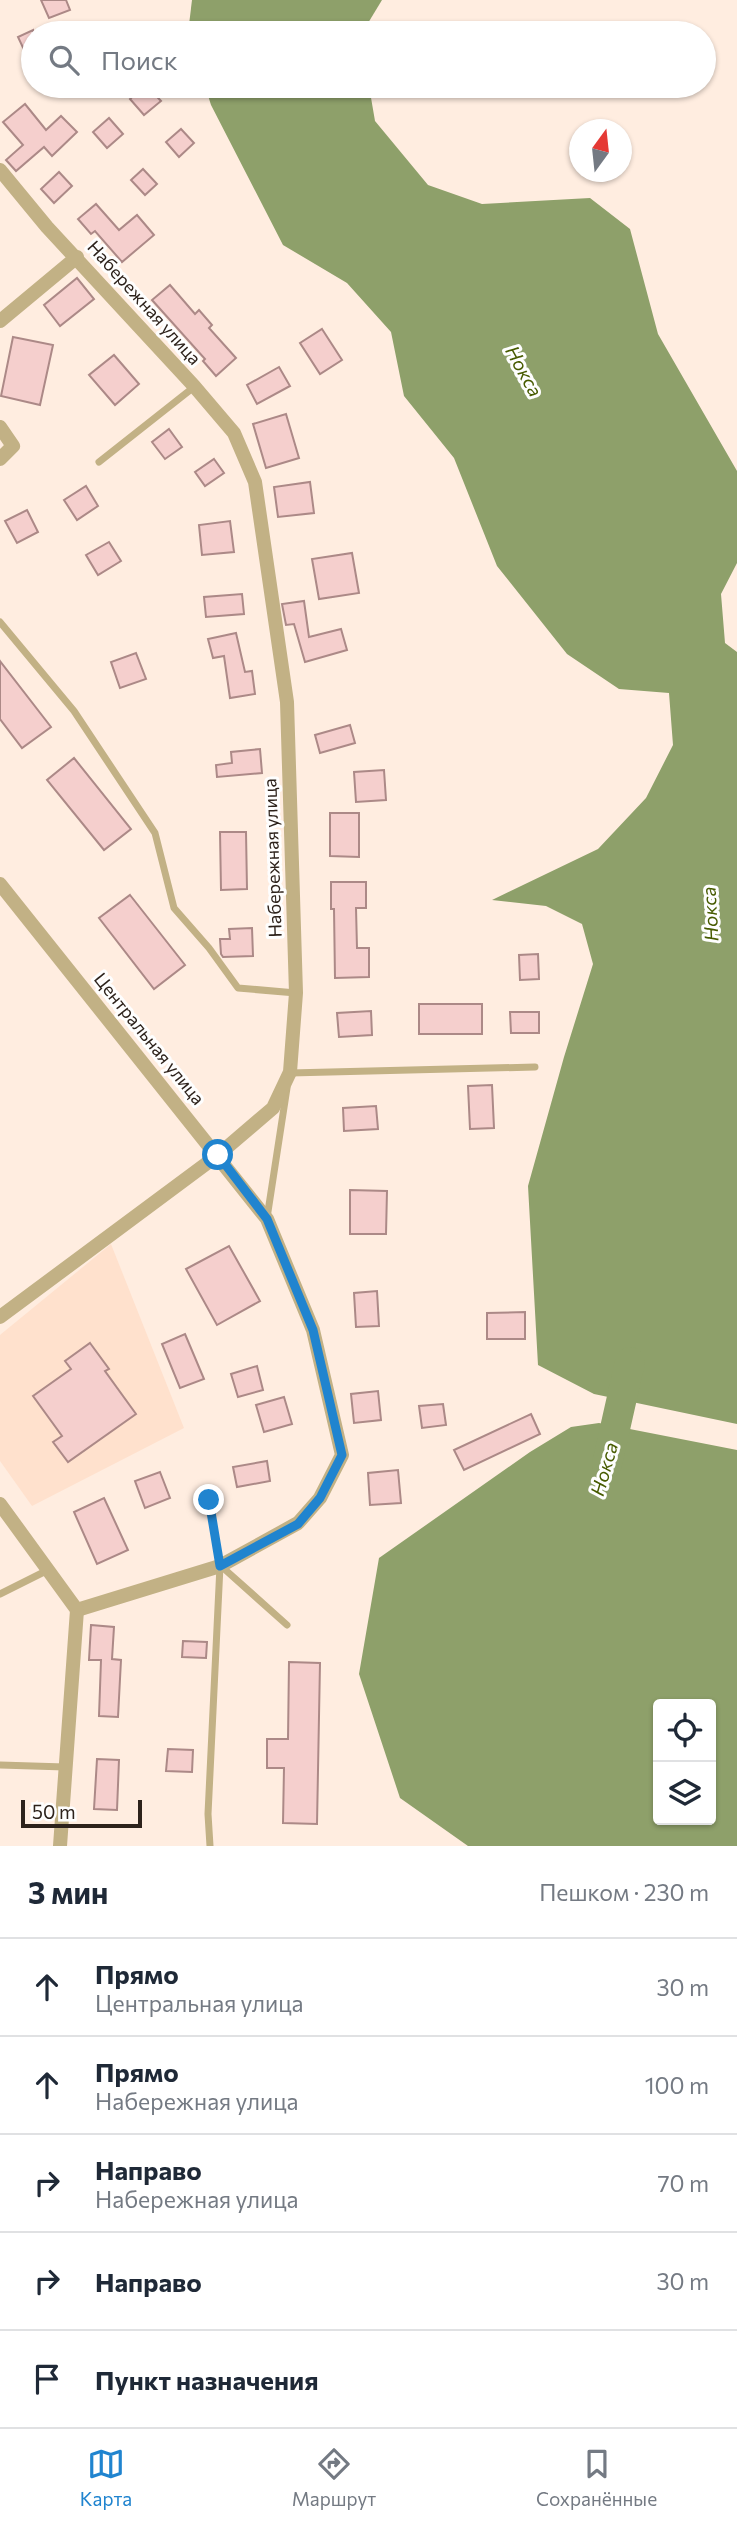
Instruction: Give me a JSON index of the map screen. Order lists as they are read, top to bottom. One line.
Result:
{"streets":{"street":["Набережная улица","Центральная улица"]},"crossings":[["Набережная улица","Центральная улица"]],"water":["Нокса"],"scale_bar":"50 m","north":"top","page":{"search":"Поиск","scale":"50 m","heading":["3 мин","Пешком · 230 m"],"list":[["Прямо","Центральная улица","30 m"],["Прямо","Набережная улица","100 m"],["Направо","Набережная улица","70 m"],["Направо","30 m"],"Пункт назначения"],"nav":["Карта","Маршрут","Сохранённые"]}}
